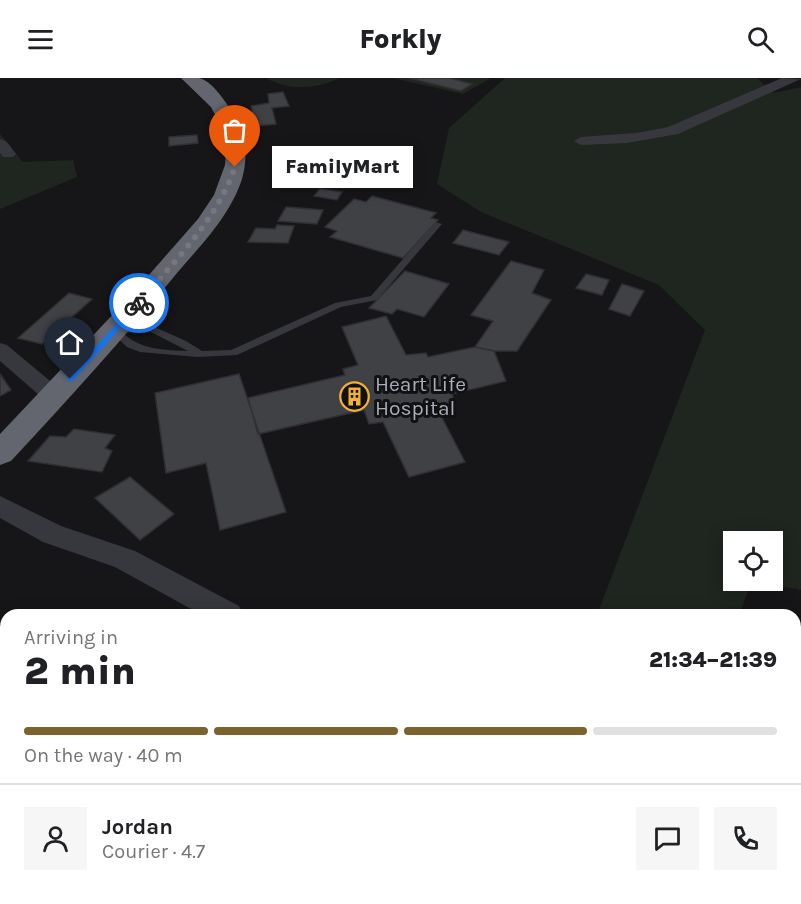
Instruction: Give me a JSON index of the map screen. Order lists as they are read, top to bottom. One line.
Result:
{"places":{"other":["FamilyMart"],"building":["Heart Life Hospital"]},"page":{"header":"Forkly","bubble":"FamilyMart","heading":["2 min","Arriving in","21:34–21:39"],"panel":["Jordan","Courier · 4.7"],"bar":"On the way · 40 m"}}
